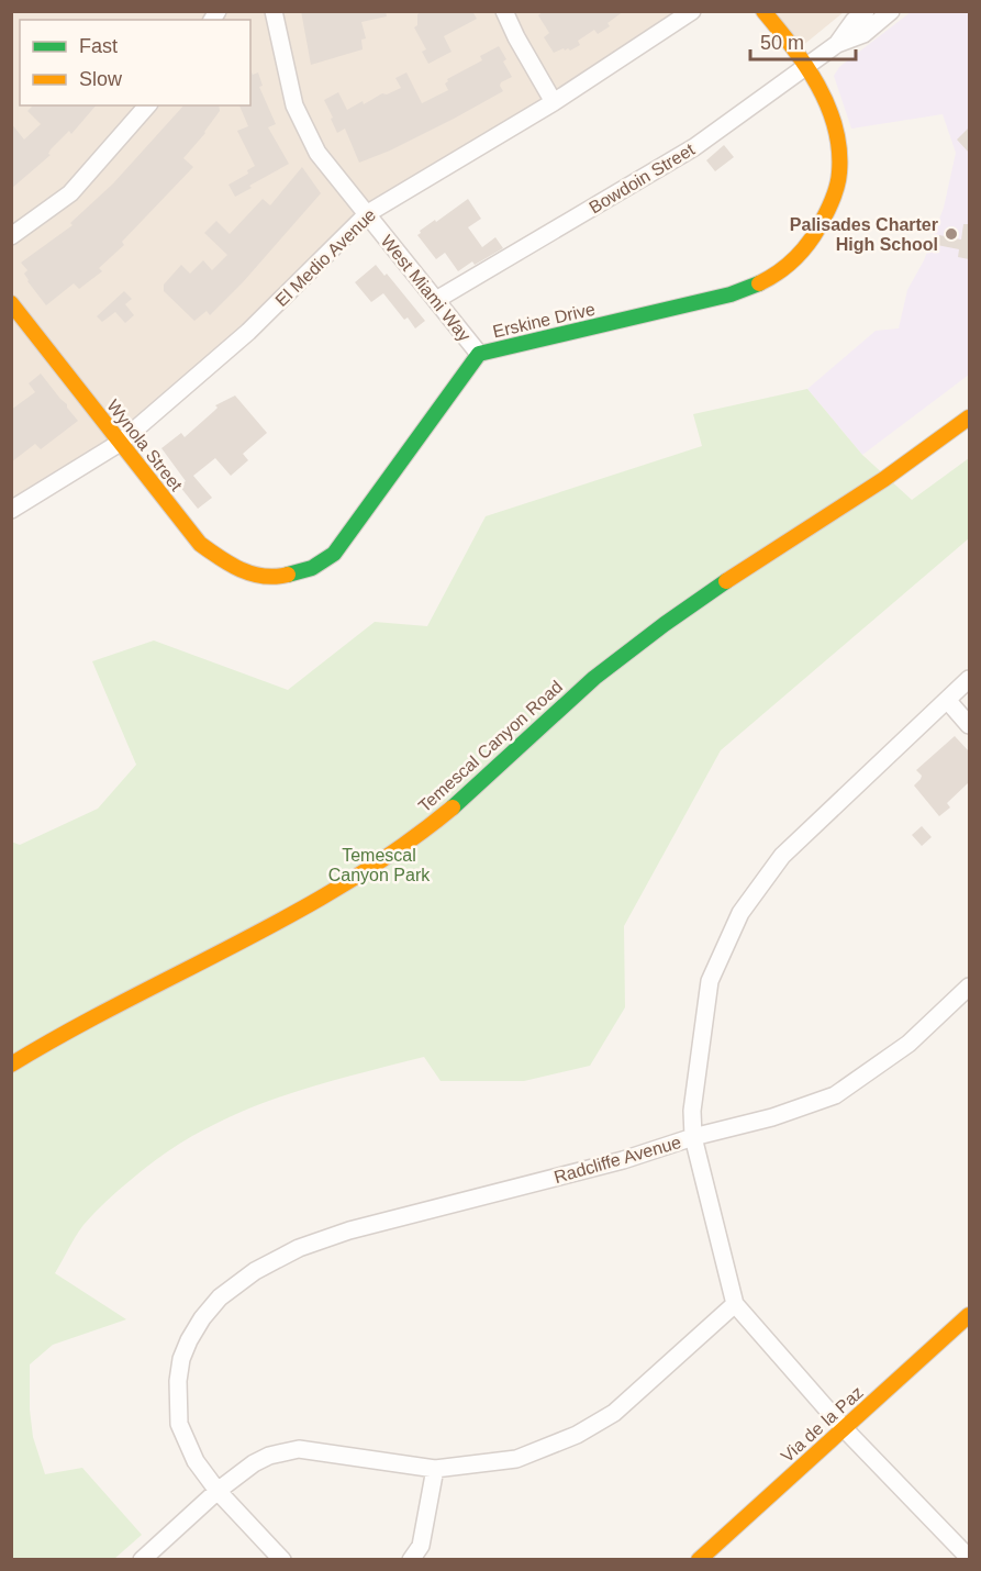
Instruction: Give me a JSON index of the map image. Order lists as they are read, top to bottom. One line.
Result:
{"streets":{"street":["Bowdoin Street","El Medio Avenue","West Miami Way","Erskine Drive","Wynola Street","Temescal Canyon Road","Radcliffe Avenue","Via de la Paz"]},"crossings":[["Bowdoin Street","West Miami Way"],["Bowdoin Street","Erskine Drive"],["El Medio Avenue","West Miami Way"],["El Medio Avenue","Wynola Street"],["West Miami Way","Erskine Drive"],["Erskine Drive","Wynola Street"]],"parks":["Temescal Canyon Park"],"places":["Palisades Charter High School"],"legend":["Fast","Slow"],"scale_bar":"50 m"}
